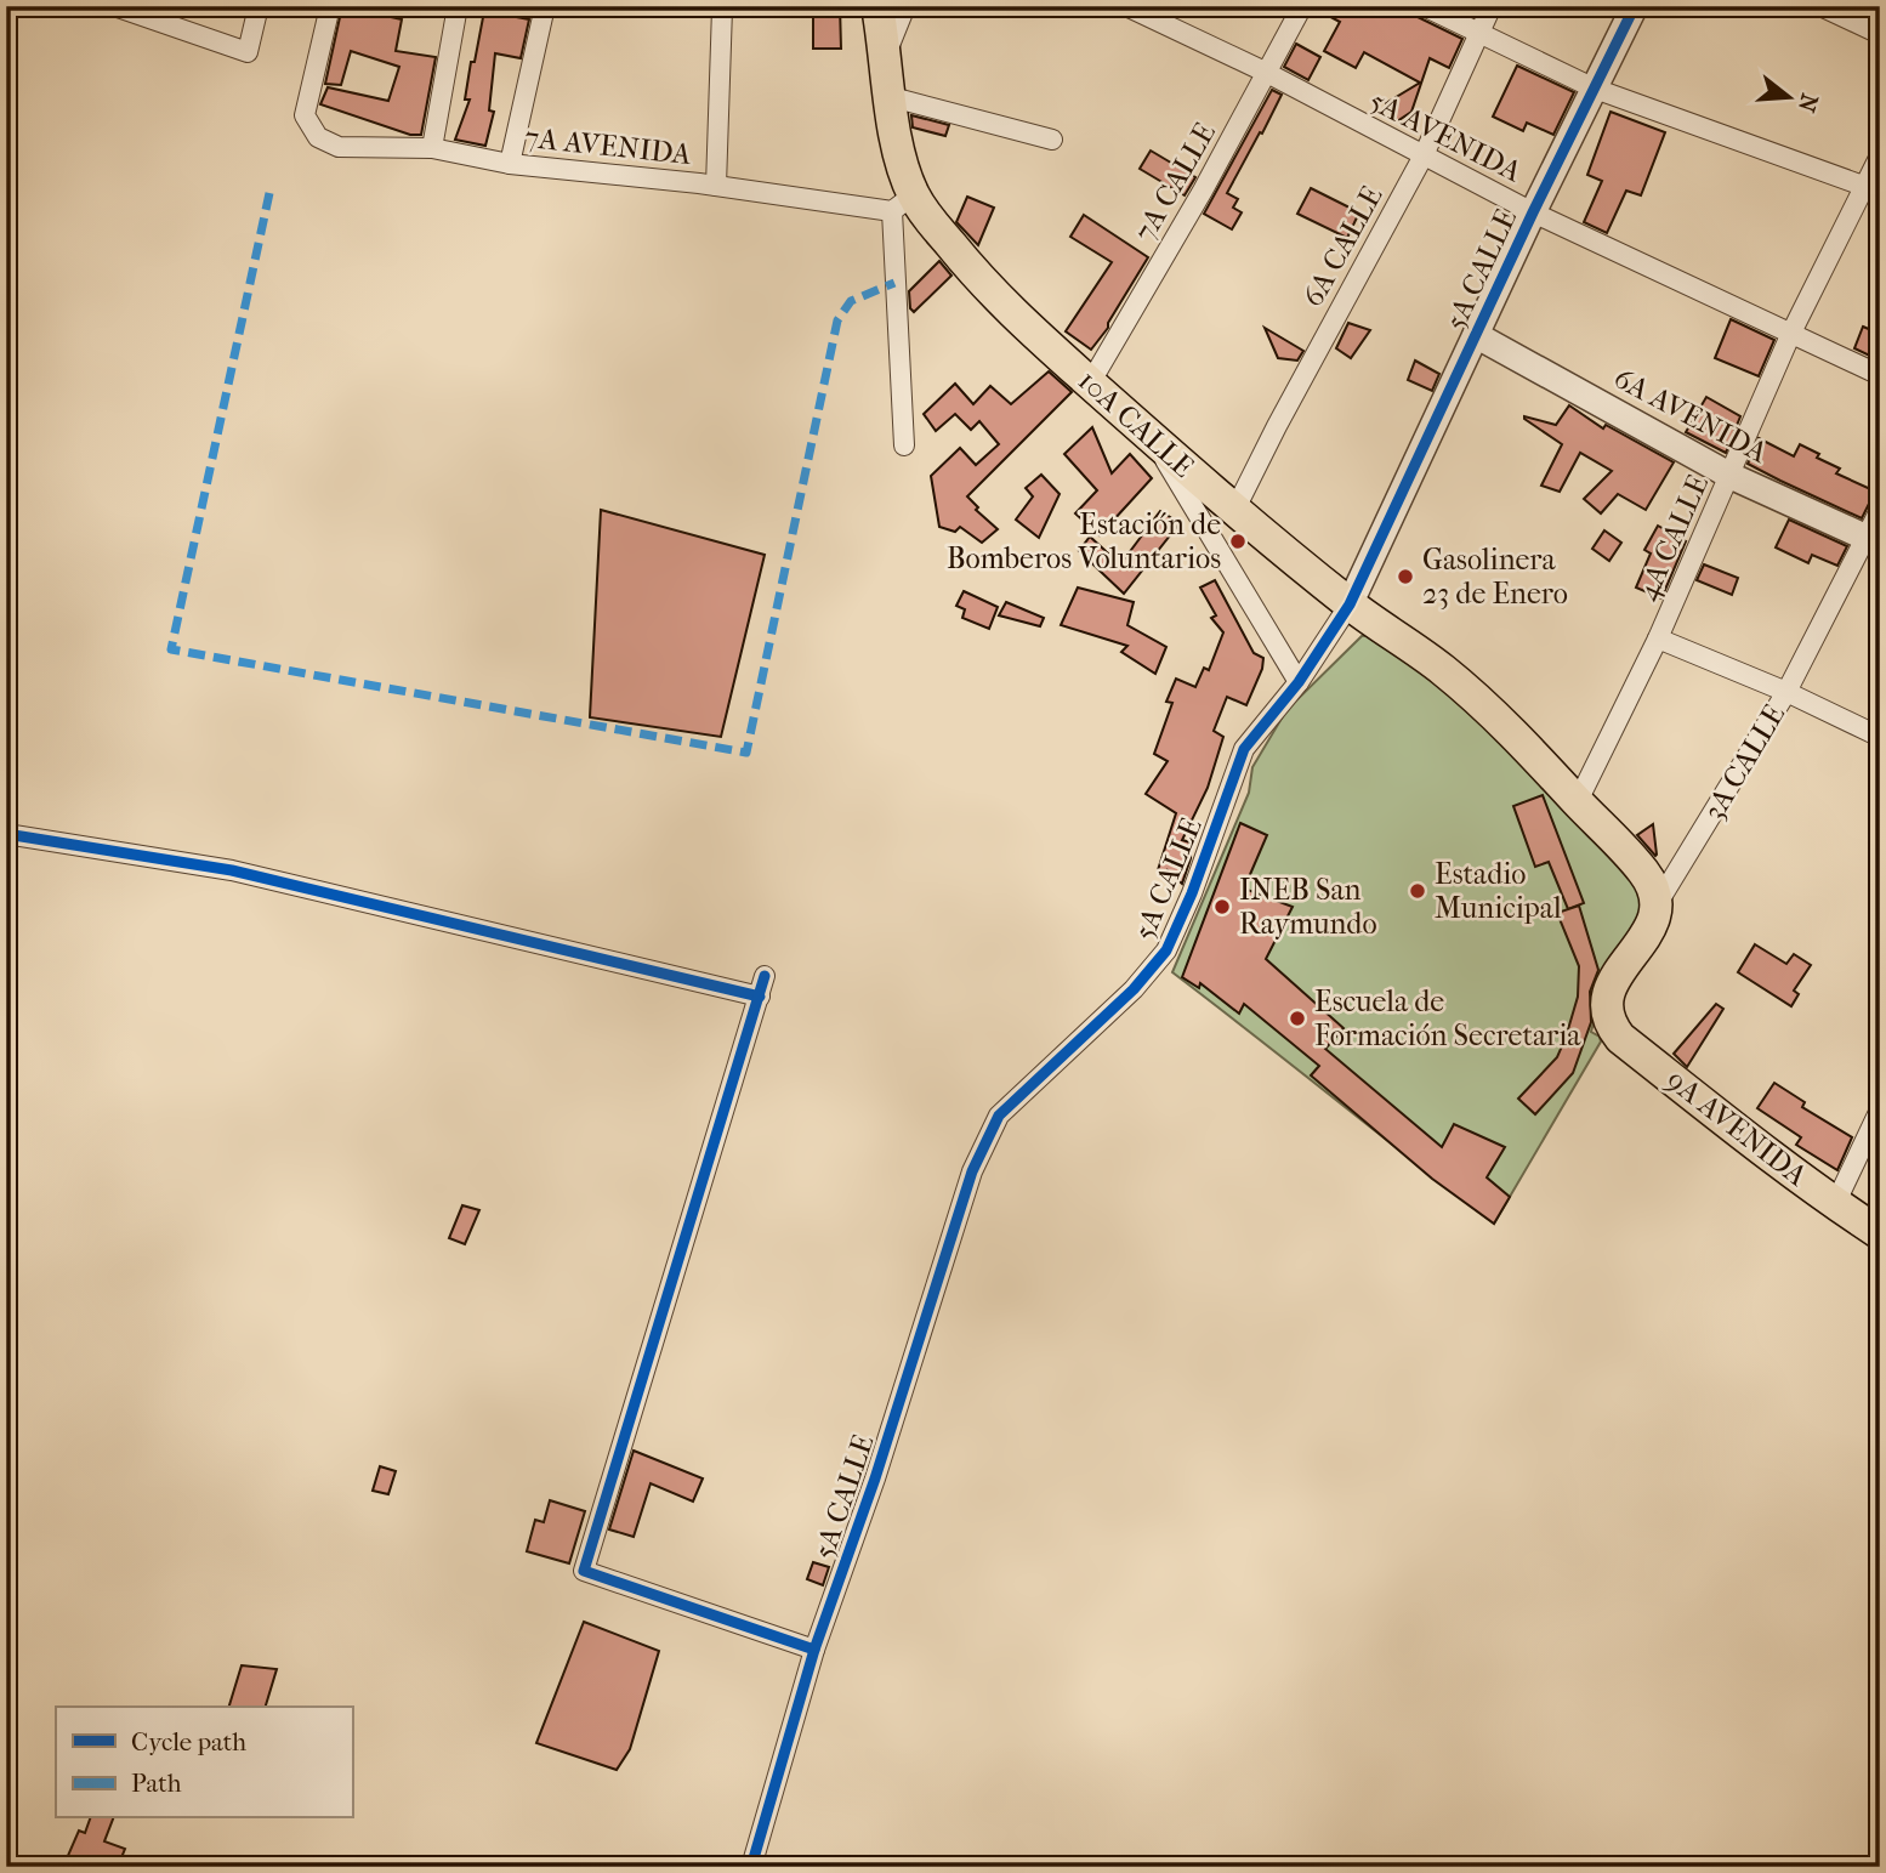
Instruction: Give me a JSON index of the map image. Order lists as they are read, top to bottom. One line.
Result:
{"streets":{"main road":["10A CALLE","3A CALLE","9A AVENIDA"],"street":["5A AVENIDA","7A AVENIDA","7A CALLE","6A CALLE","5A CALLE","6A AVENIDA","4A CALLE"]},"crossings":[["5A AVENIDA","7A CALLE"],["5A AVENIDA","6A CALLE"],["5A AVENIDA","5A CALLE"],["5A AVENIDA","4A CALLE"],["7A AVENIDA","10A CALLE"],["7A CALLE","10A CALLE"],["6A CALLE","10A CALLE"],["5A CALLE","6A AVENIDA"],["5A CALLE","10A CALLE"],["6A AVENIDA","4A CALLE"],["6A AVENIDA","3A CALLE"],["10A CALLE","4A CALLE"],["10A CALLE","3A CALLE"],["3A CALLE","9A AVENIDA"]],"places":["Estación de Bomberos Voluntarios","Gasolinera 23 de Enero","Estadio Municipal","INEB San Raymundo","Escuela de Formación Secretaria"],"legend":["Cycle path","Path"],"north":"right"}
